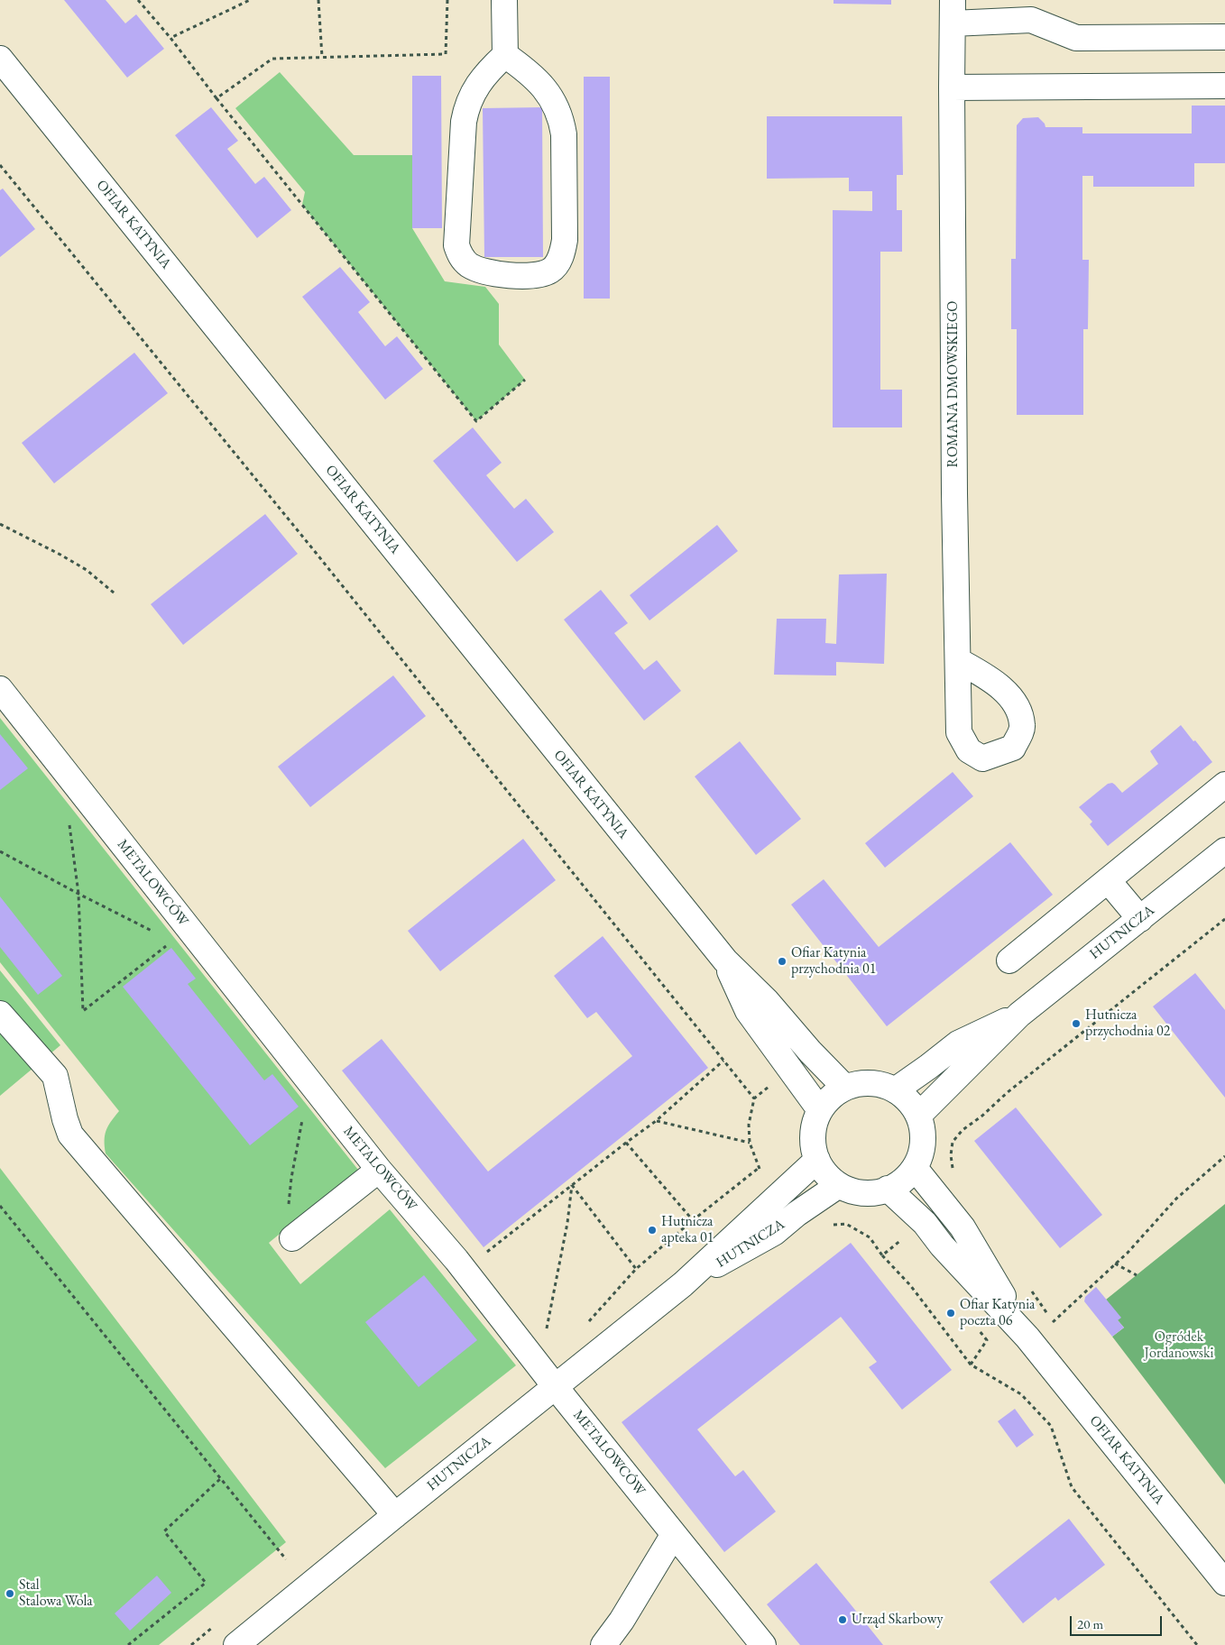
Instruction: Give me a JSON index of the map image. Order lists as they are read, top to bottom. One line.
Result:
{"streets":{"street":["OFIAR KATYNIA","ROMANA DMOWSKIEGO","METALOWCÓW","HUTNICZA"]},"crossings":[["OFIAR KATYNIA","HUTNICZA"],["METALOWCÓW","HUTNICZA"]],"parks":["Ogródek Jordanowski"],"places":["Ofiar Katynia przychodnia 01","Hutnicza przychodnia 02","Hutnicza apteka 01","Ofiar Katynia poczta 06","Stal Stalowa Wola","Urząd Skarbowy"],"scale_bar":"20 m"}
